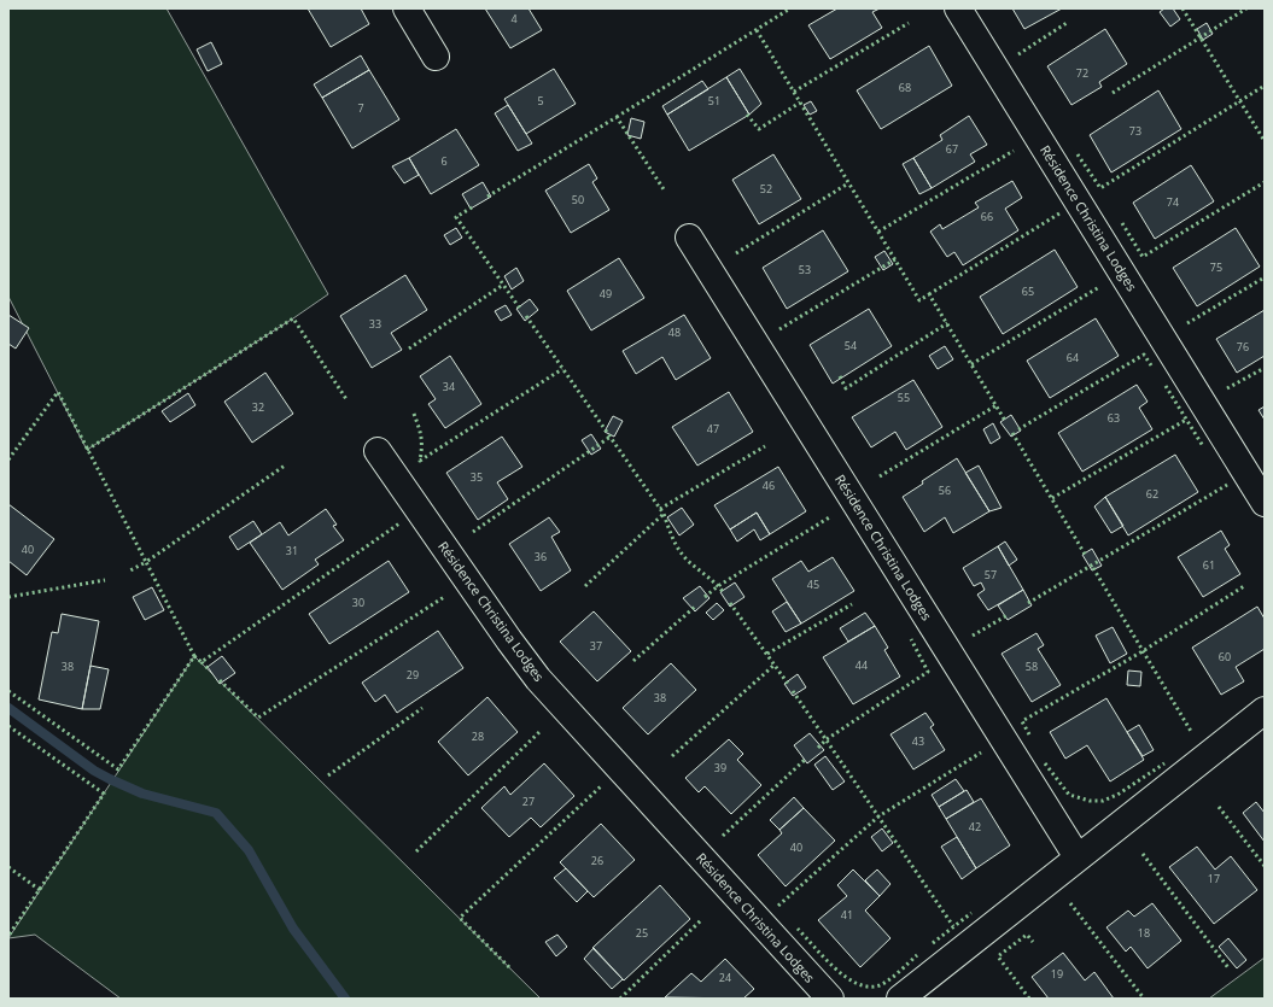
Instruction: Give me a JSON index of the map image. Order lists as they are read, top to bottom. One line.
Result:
{"streets":{"street":["Résidence Christina Lodges"]},"house_numbers":["4","72","68","5","51","7","73","67","6","52","50","74","66","75","53","65","49","33","48","54","76","64","34","55","32","63","47","35","46","56","62","40","31","36","61","57","45","30","37","60","44","38","58","29","38","28","43","39","27","42","40","26","17","41","25","18","19","24"]}
